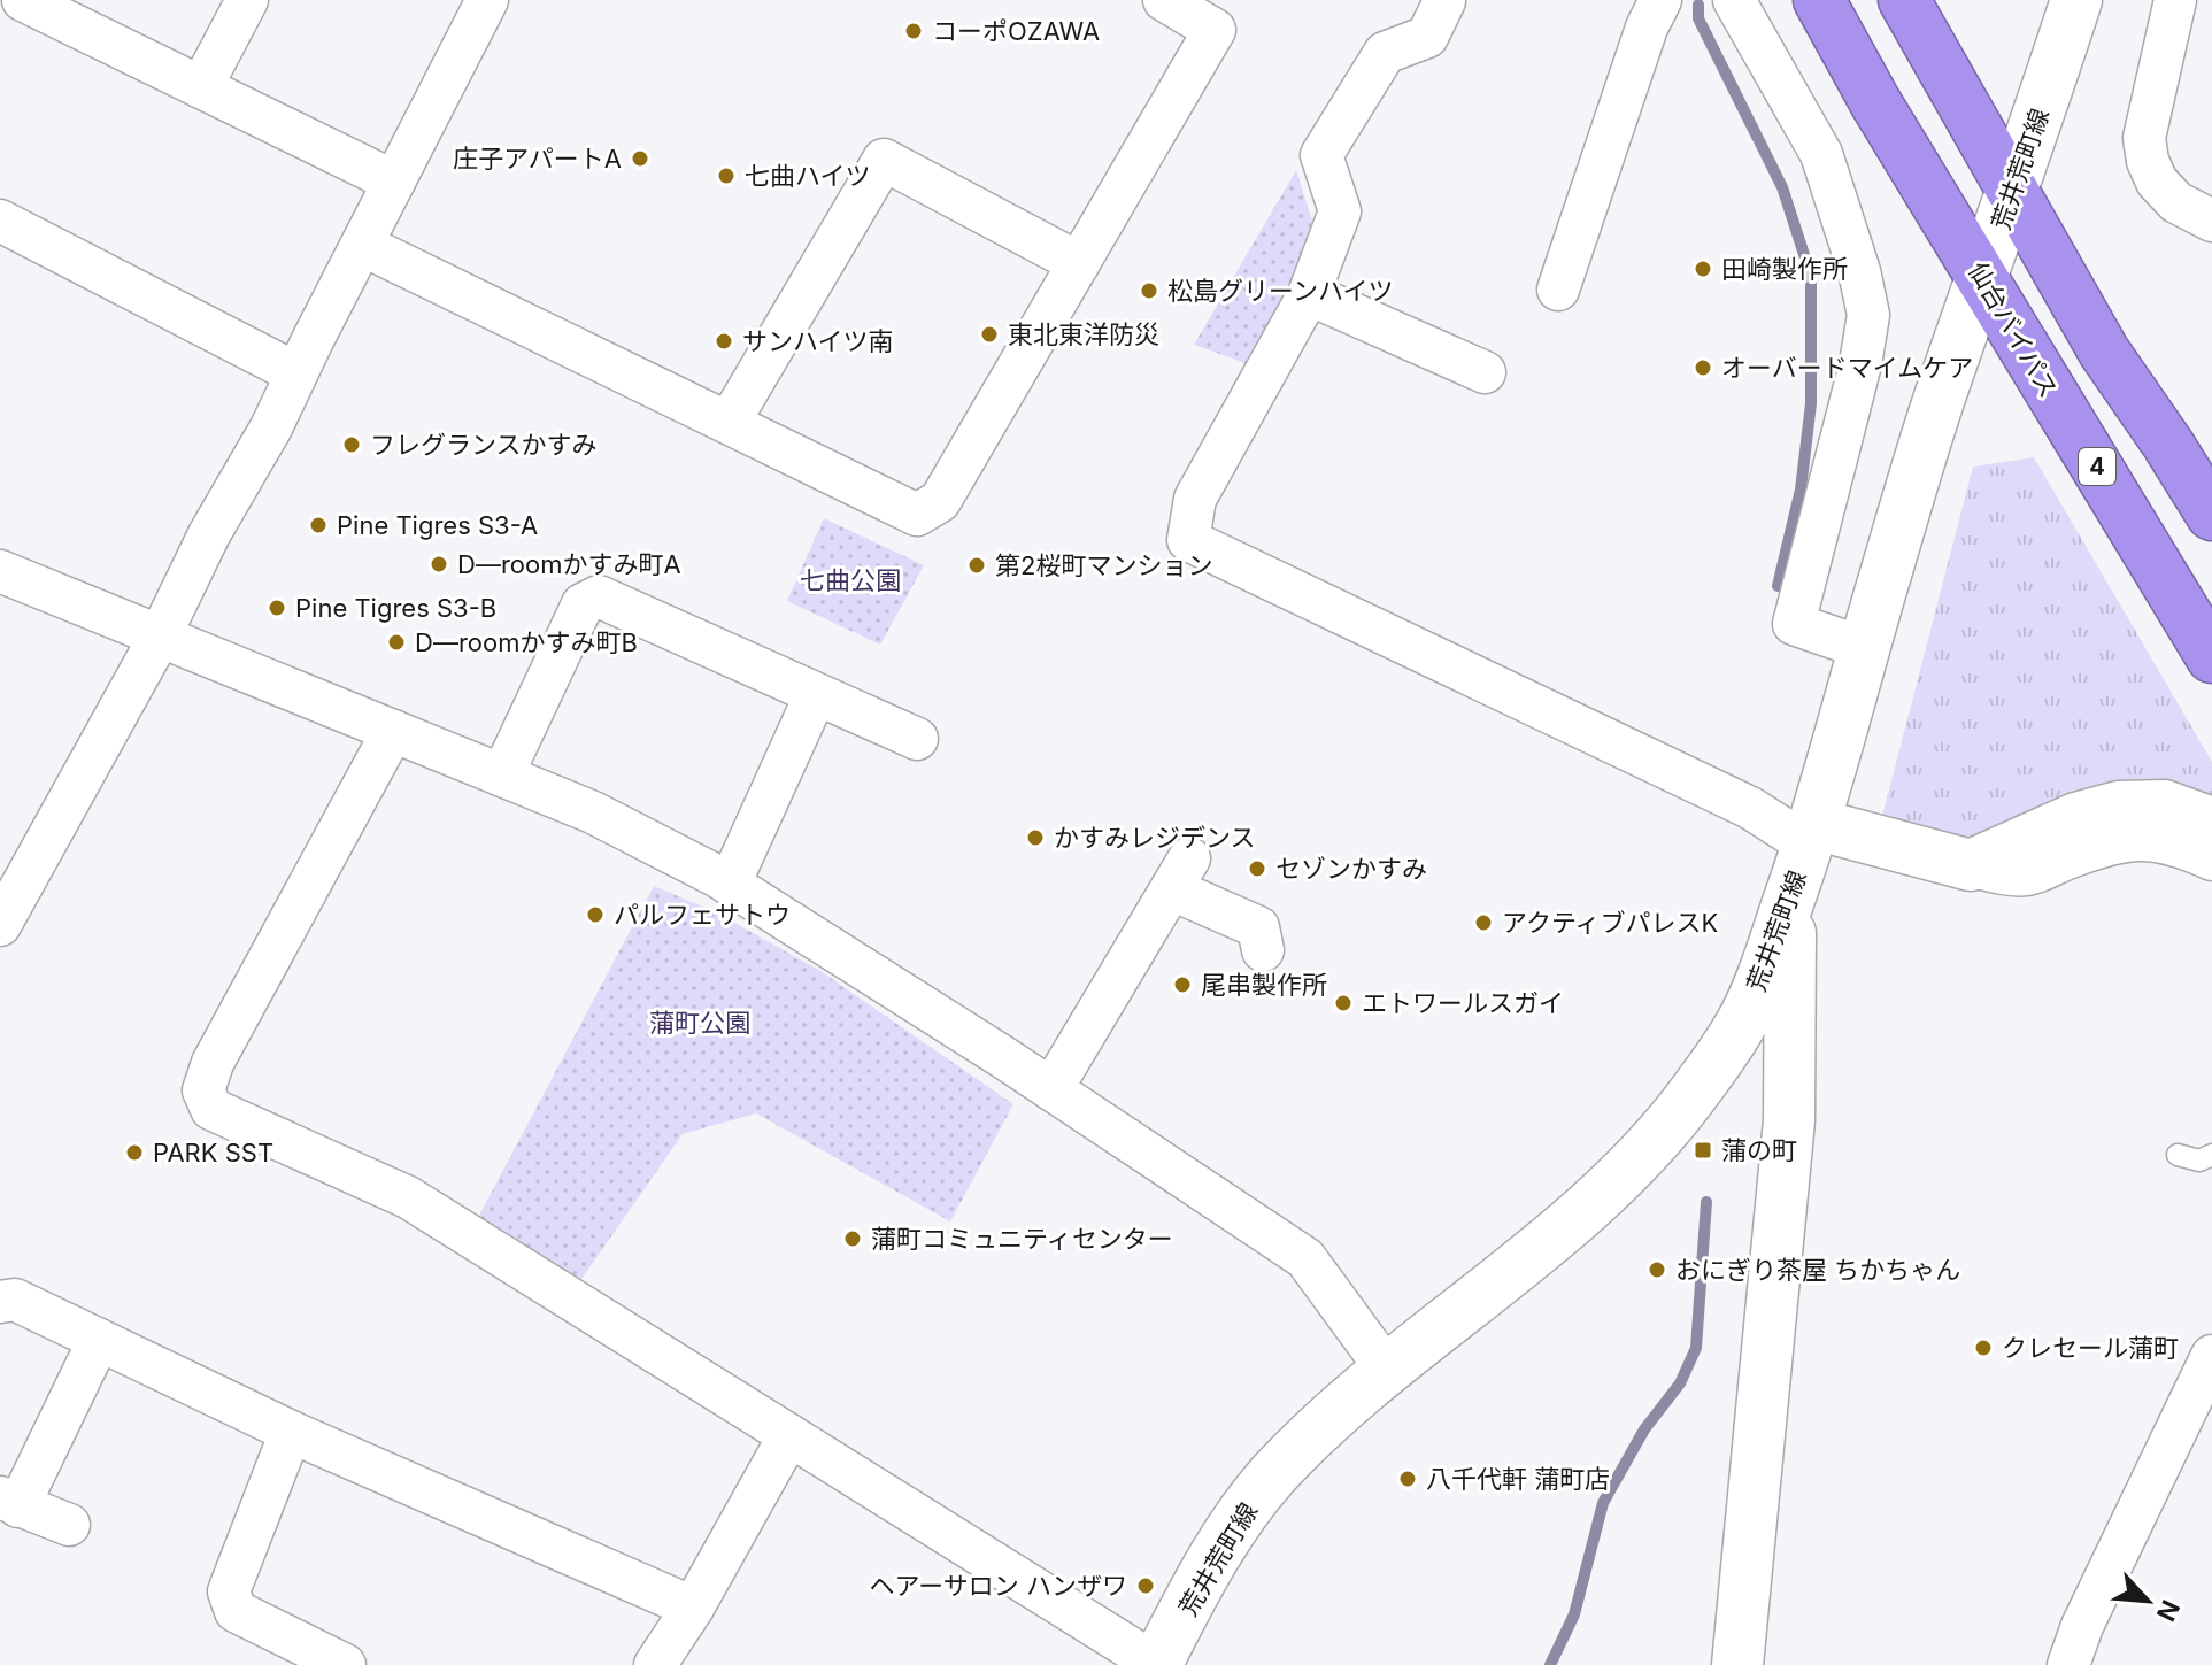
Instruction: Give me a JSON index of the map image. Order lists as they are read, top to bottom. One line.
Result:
{"streets":{"highway":["仙台バイパス","4"],"main road":["荒井荒町線"]},"crossings":[["荒井荒町線","仙台バイパス"]],"parks":["七曲公園","蒲町公園"],"places":{"other":["コーポOZAWA","庄子アパートA","七曲ハイツ","田崎製作所","松島グリーンハイツ","東北東洋防災","サンハイツ南","オーバードマイムケア","フレグランスかすみ","Pine Tigres S3-A","D―roomかすみ町A","第2桜町マンション","Pine Tigres S3-B","D―roomかすみ町B","かすみレジデンス","セゾンかすみ","パルフェサトウ","アクティブパレスK","尾串製作所","エトワールスガイ","PARK SST","蒲町コミュニティセンター","おにぎり茶屋 ちかちゃん","クレセール蒲町","八千代軒 蒲町店","ヘアーサロン ハンザワ"],"transit":["蒲の町"]},"north":"bottom right"}
